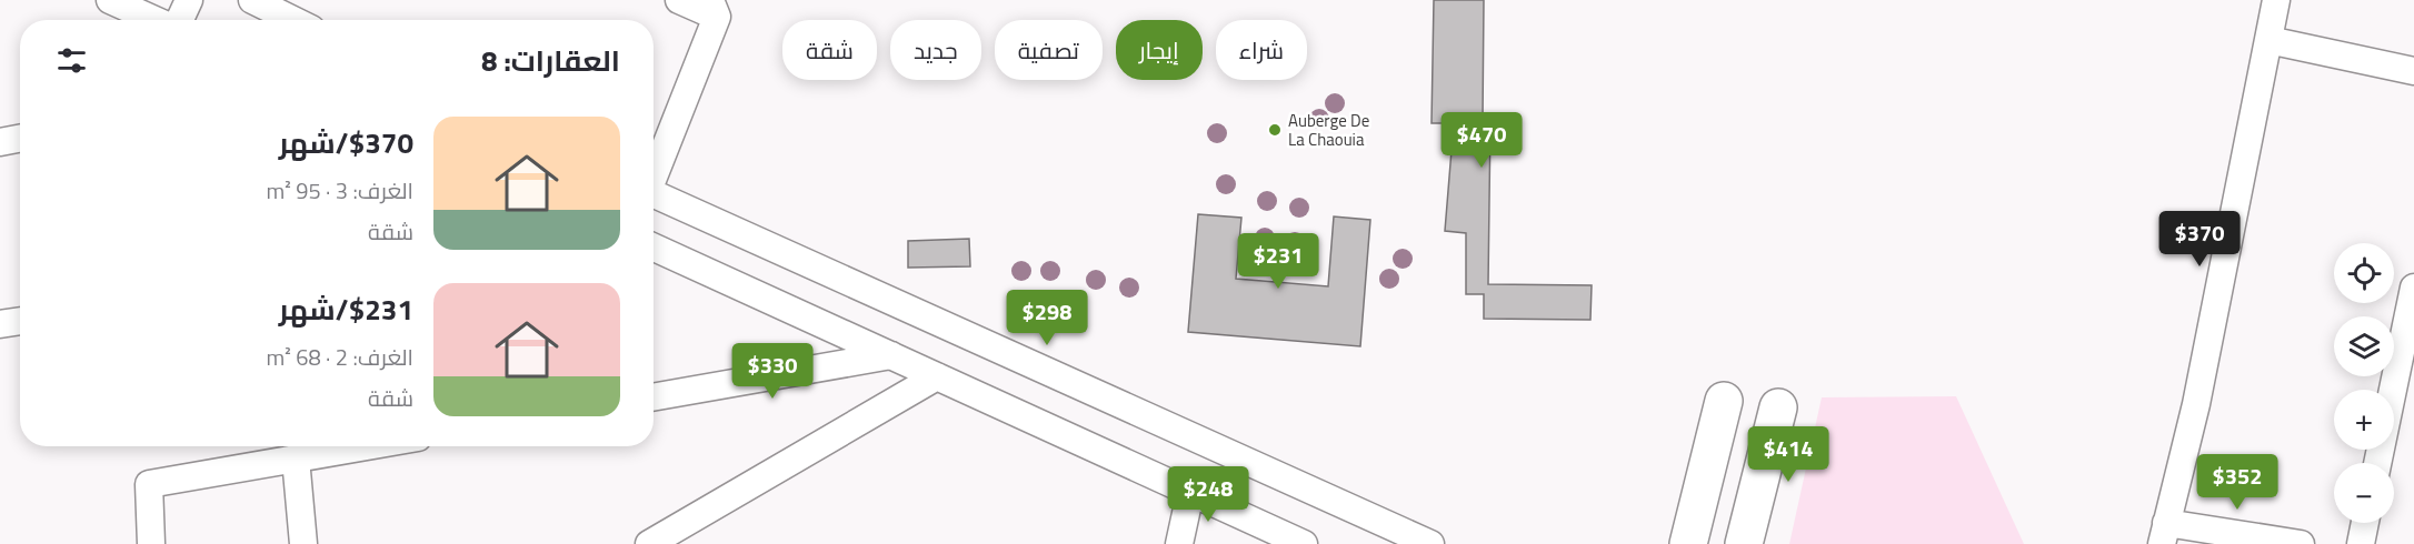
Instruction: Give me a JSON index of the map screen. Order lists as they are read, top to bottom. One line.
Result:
{"places":["Auberge De La Chaouia"],"page":{"chip":["شراء","إيجار","تصفية","جديد","شقة"],"heading":"العقارات: 8","list":[{"name":"$370/شهر","note":"الغرف: 3 · 95 m² · شقة"},{"name":"$231/شهر","note":"الغرف: 2 · 68 m² · شقة"}],"price":["$470","$370","$231","$298","$330","$414","$352","$248"],"map_buttons":["+","−"]}}
